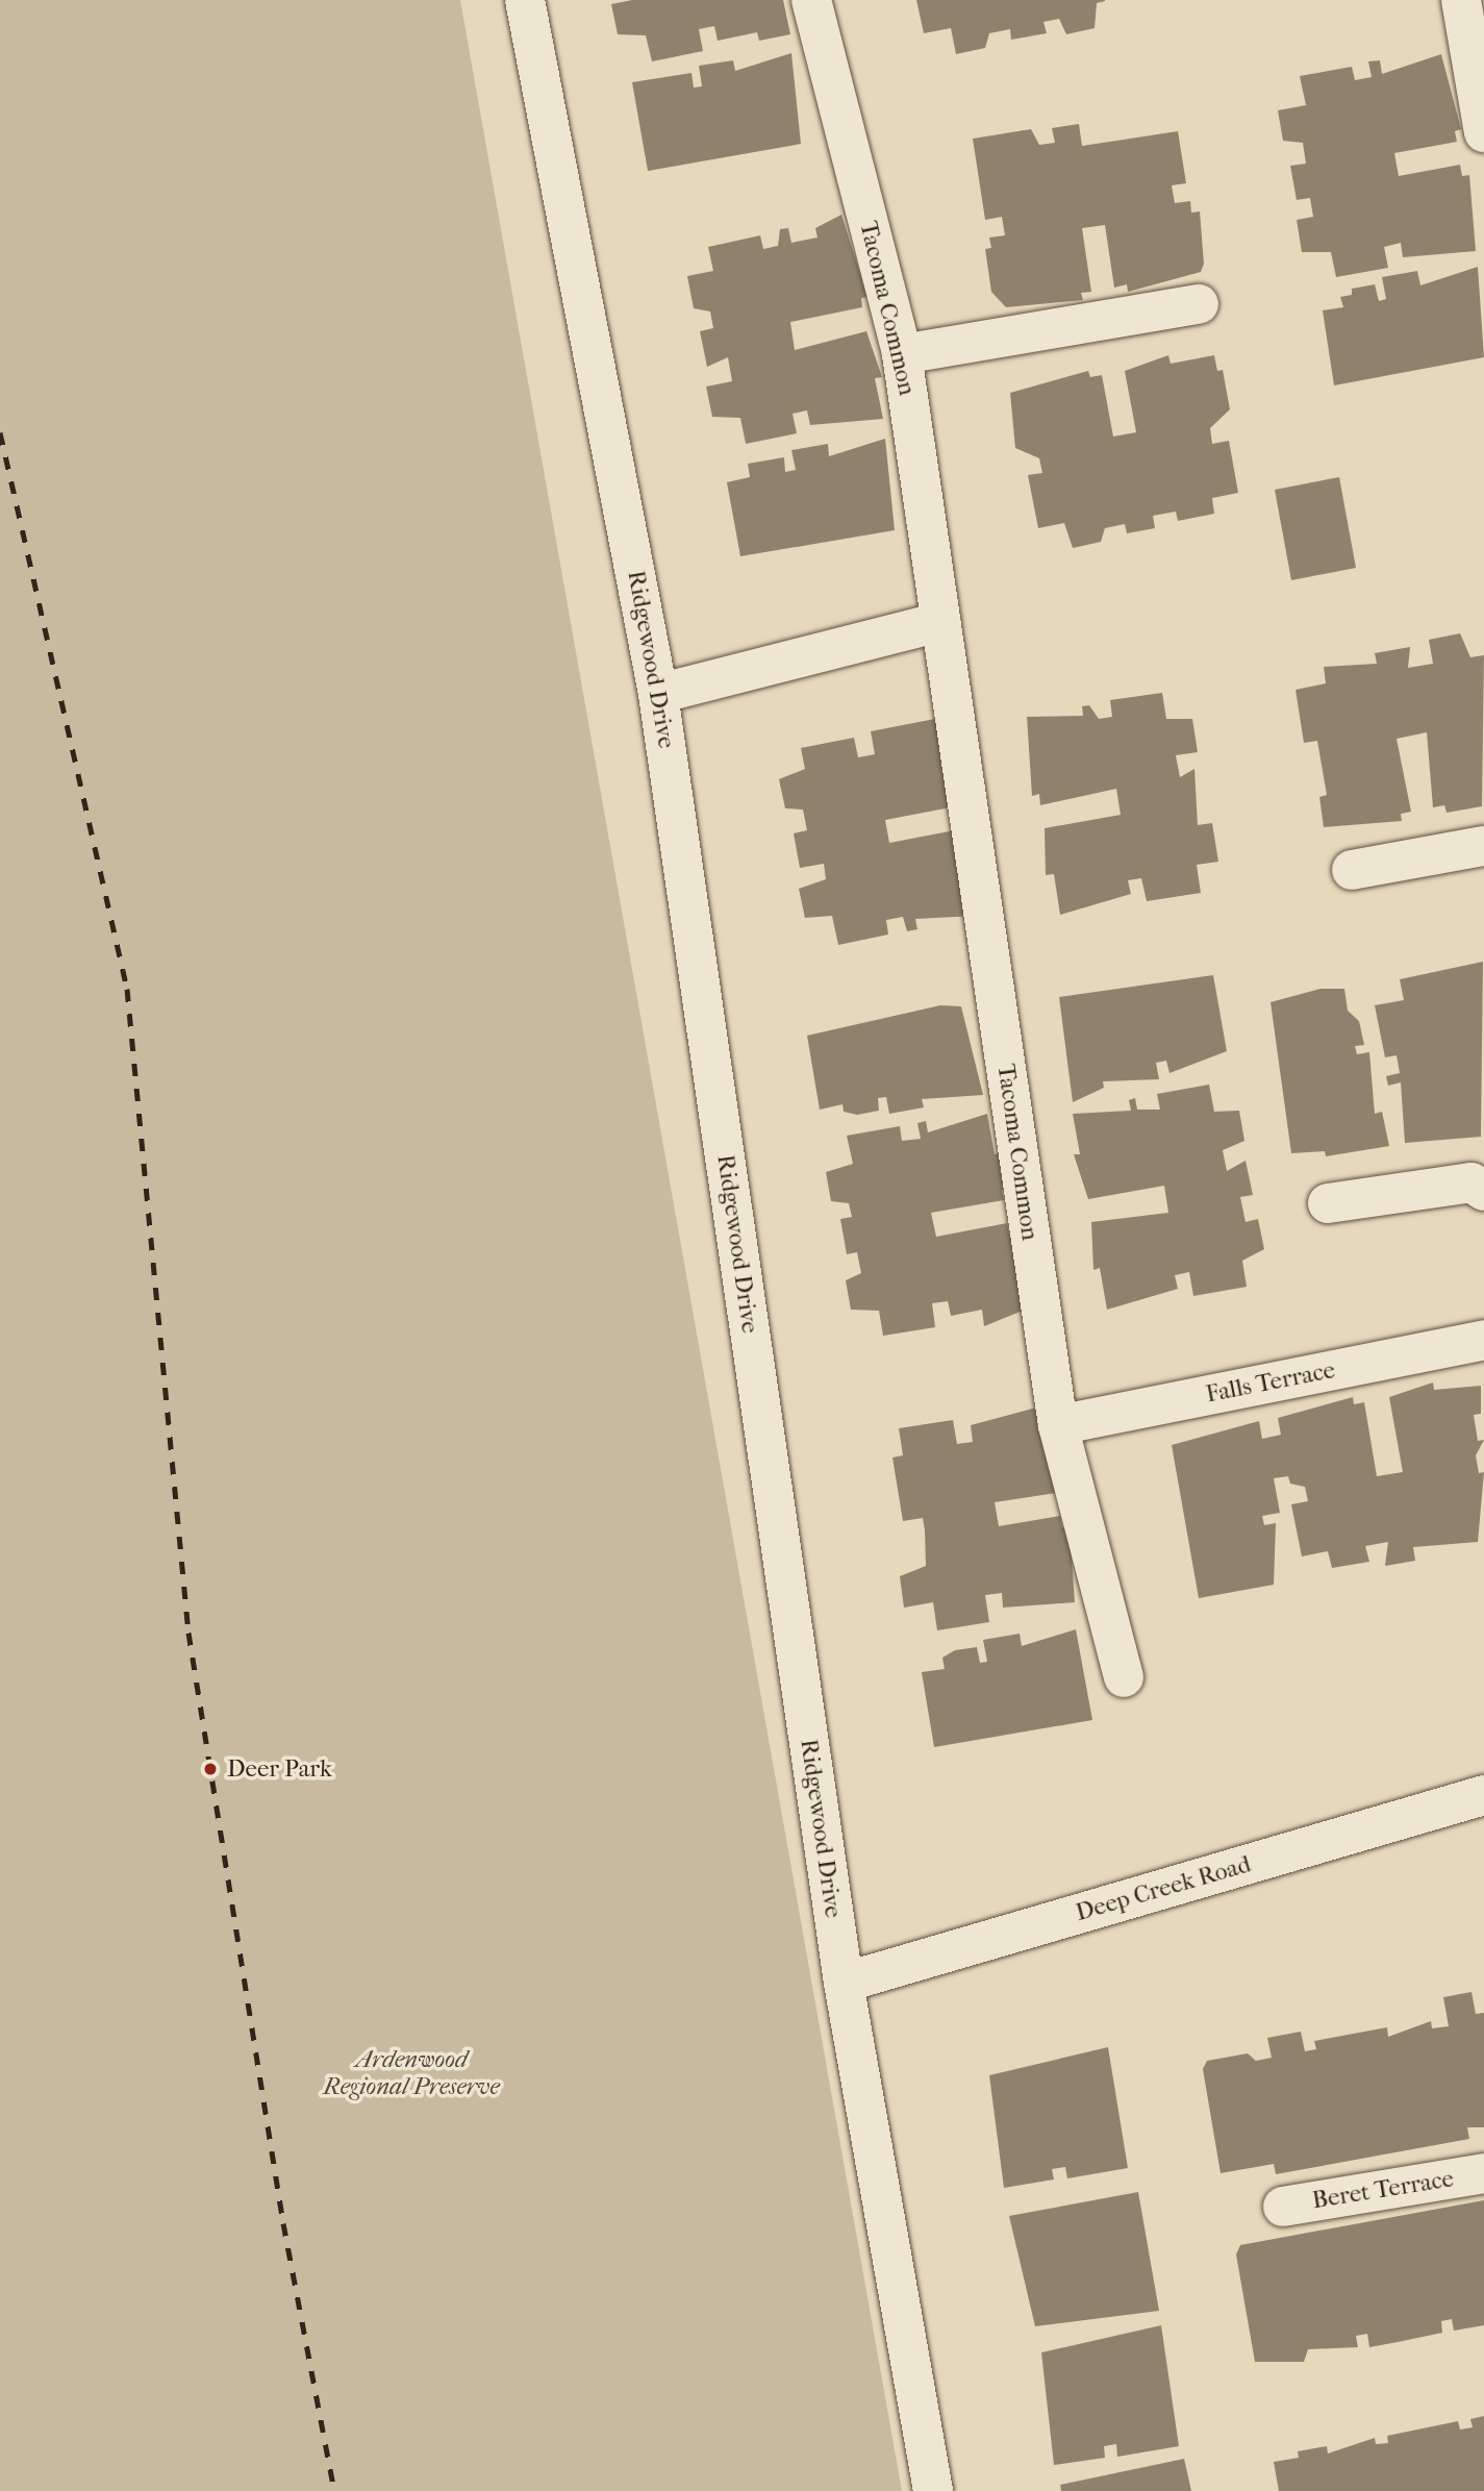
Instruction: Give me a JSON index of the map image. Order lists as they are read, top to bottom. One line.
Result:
{"streets":{"street":["Tacoma Common","Ridgewood Drive","Falls Terrace","Deep Creek Road","Beret Terrace"]},"crossings":[["Tacoma Common","Falls Terrace"],["Ridgewood Drive","Deep Creek Road"]],"parks":["Ardenwood Regional Preserve"],"places":["Deer Park"]}
